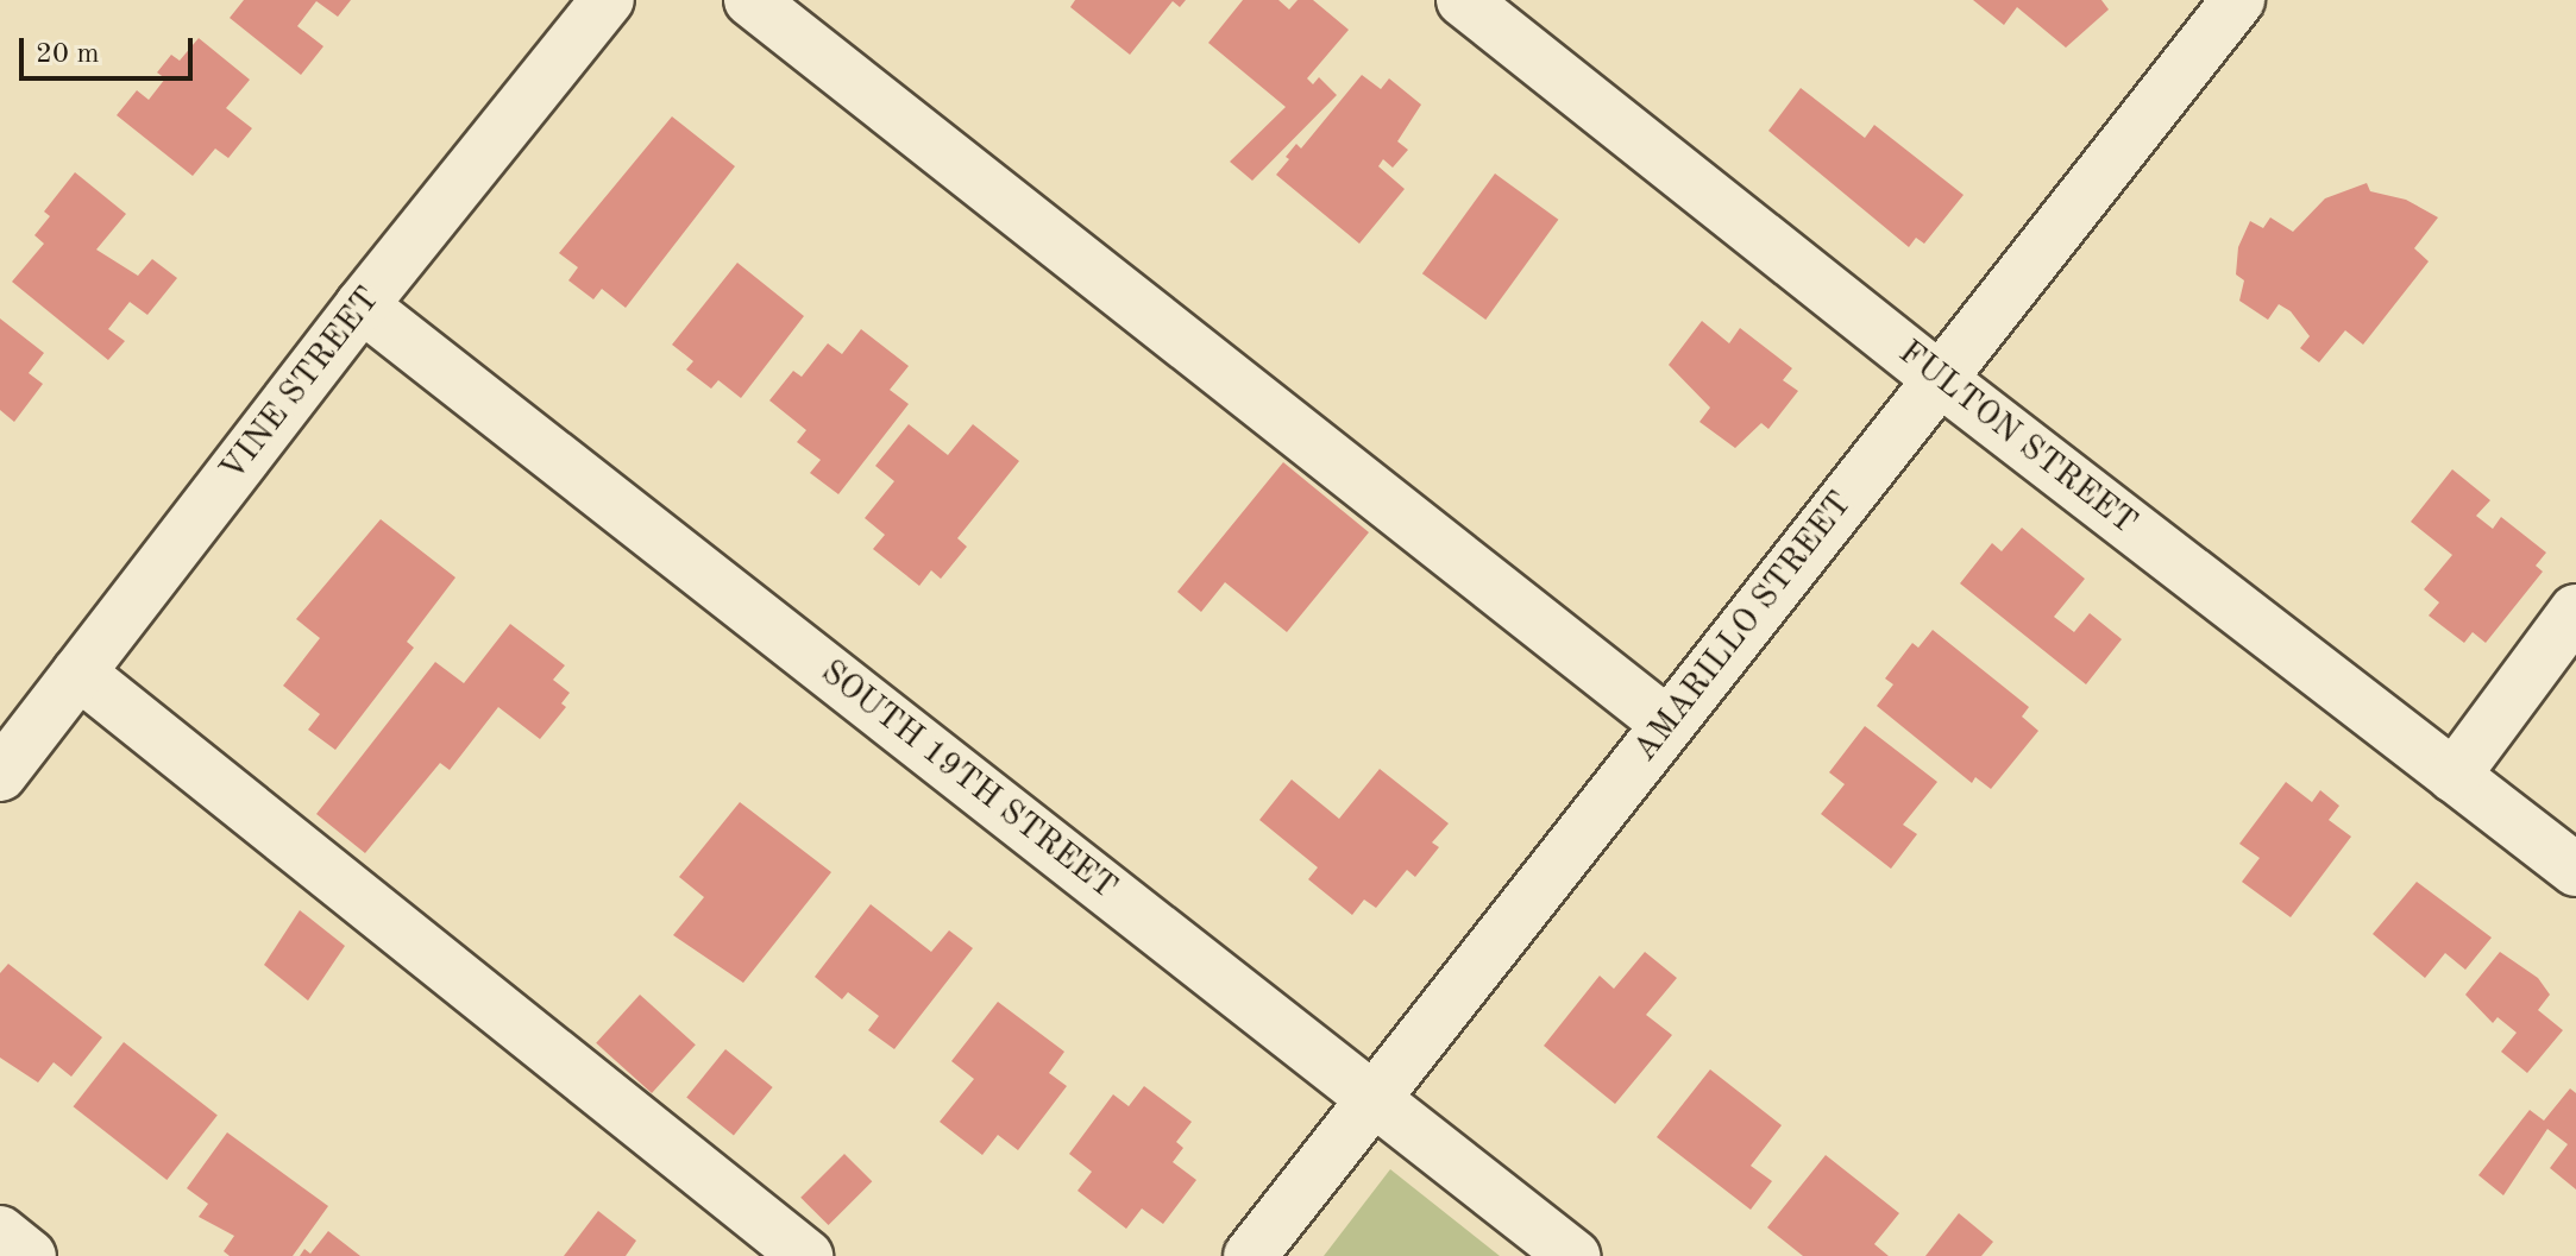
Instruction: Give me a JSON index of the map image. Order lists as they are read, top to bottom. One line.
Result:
{"streets":{"street":["VINE STREET","FULTON STREET","AMARILLO STREET","SOUTH 19TH STREET"]},"crossings":[["VINE STREET","SOUTH 19TH STREET"],["FULTON STREET","AMARILLO STREET"],["AMARILLO STREET","SOUTH 19TH STREET"]],"scale_bar":"20 m"}
